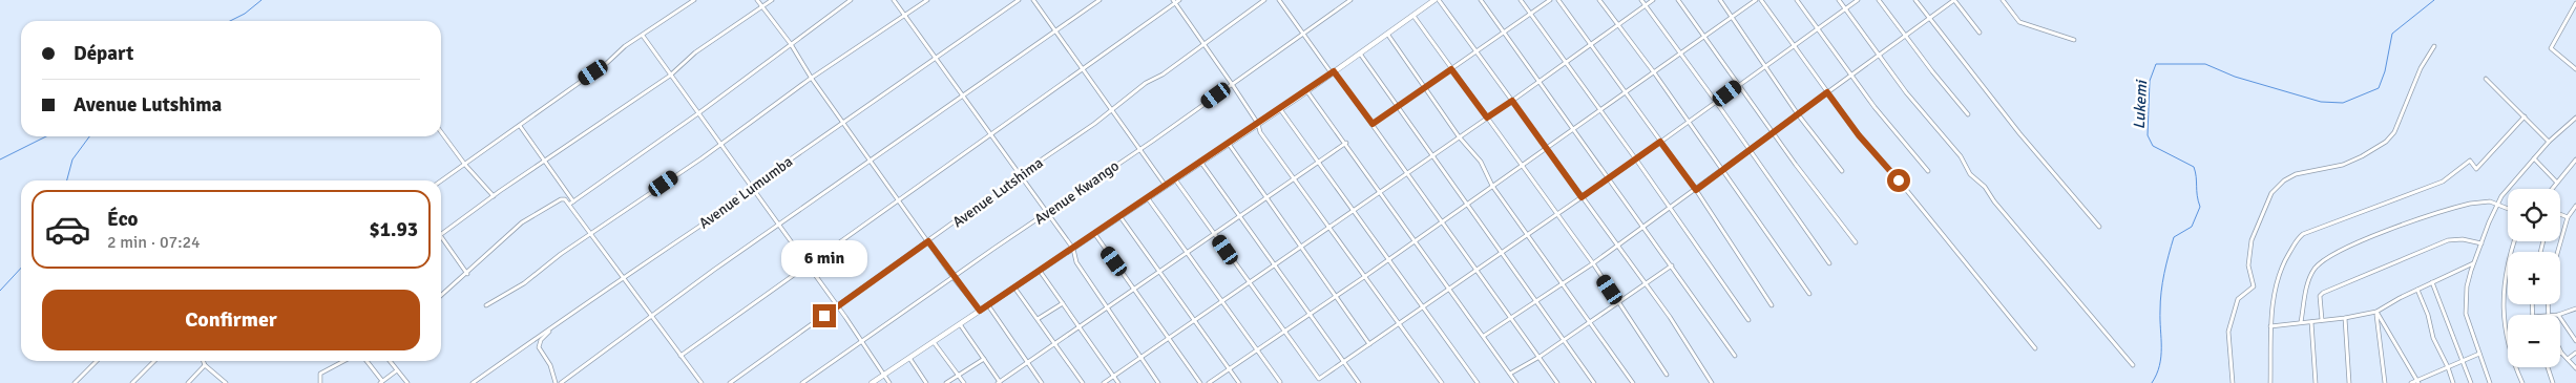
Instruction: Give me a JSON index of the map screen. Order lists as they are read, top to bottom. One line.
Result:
{"streets":{"street":["Avenue Lumumba","Avenue Lutshima","Avenue Kwango"]},"water":["Lukemi"],"page":{"banner":["Départ","Avenue Lutshima"],"map_buttons":["+","−"],"list":[{"name":"Éco","note":"2 min · 07:24","value":"$1.93"}],"bubble":"6 min","buttons":"Confirmer"}}
